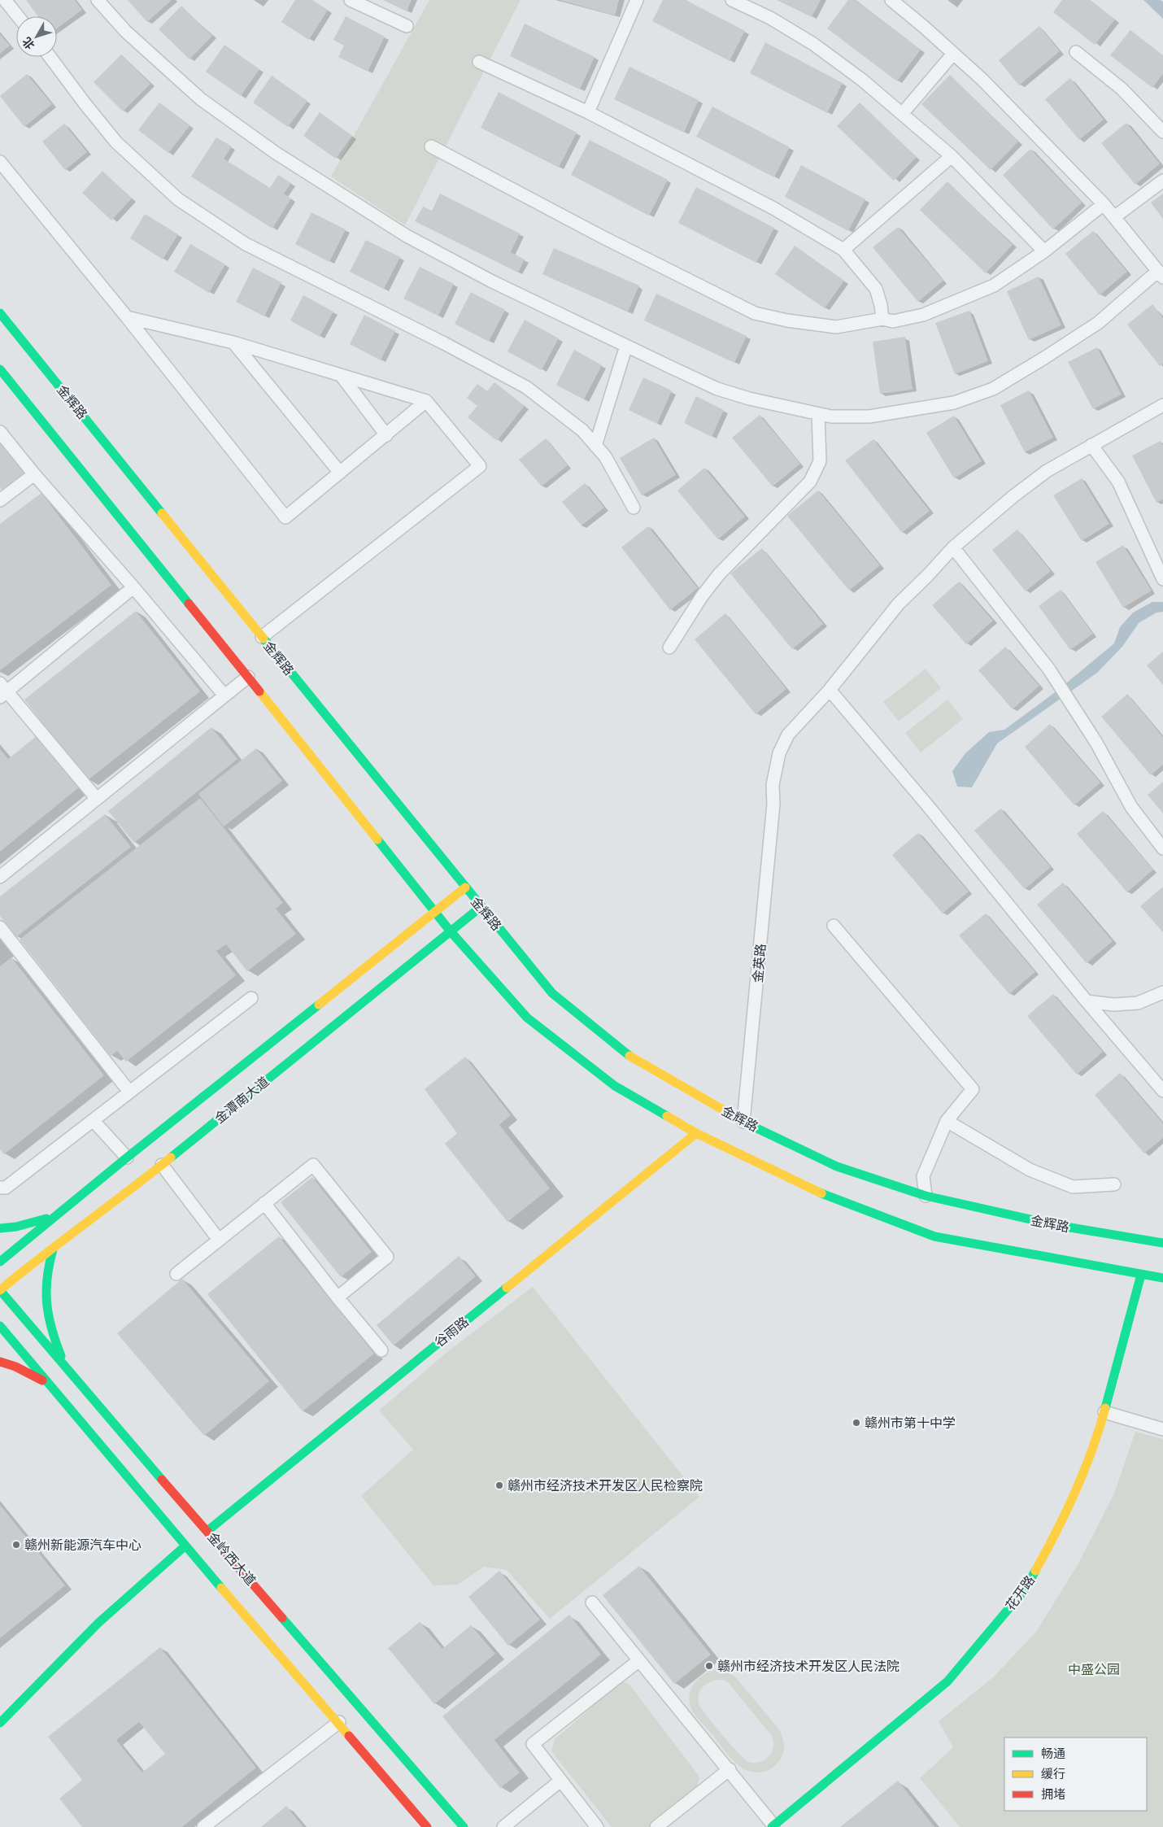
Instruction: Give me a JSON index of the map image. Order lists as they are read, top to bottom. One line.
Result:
{"streets":{"main road":["金辉路","金潭南大道","谷雨路","金岭西大道","花开路"],"street":["金英路"]},"crossings":[["金辉路","金英路"],["金辉路","金潭南大道"],["金潭南大道","金岭西大道"],["谷雨路","金岭西大道"]],"parks":["中盛公园"],"places":["赣州市第十中学","赣州市经济技术开发区人民检察院","赣州新能源汽车中心","赣州市经济技术开发区人民法院"],"legend":["畅通","缓行","拥堵"],"north":"bottom left"}
